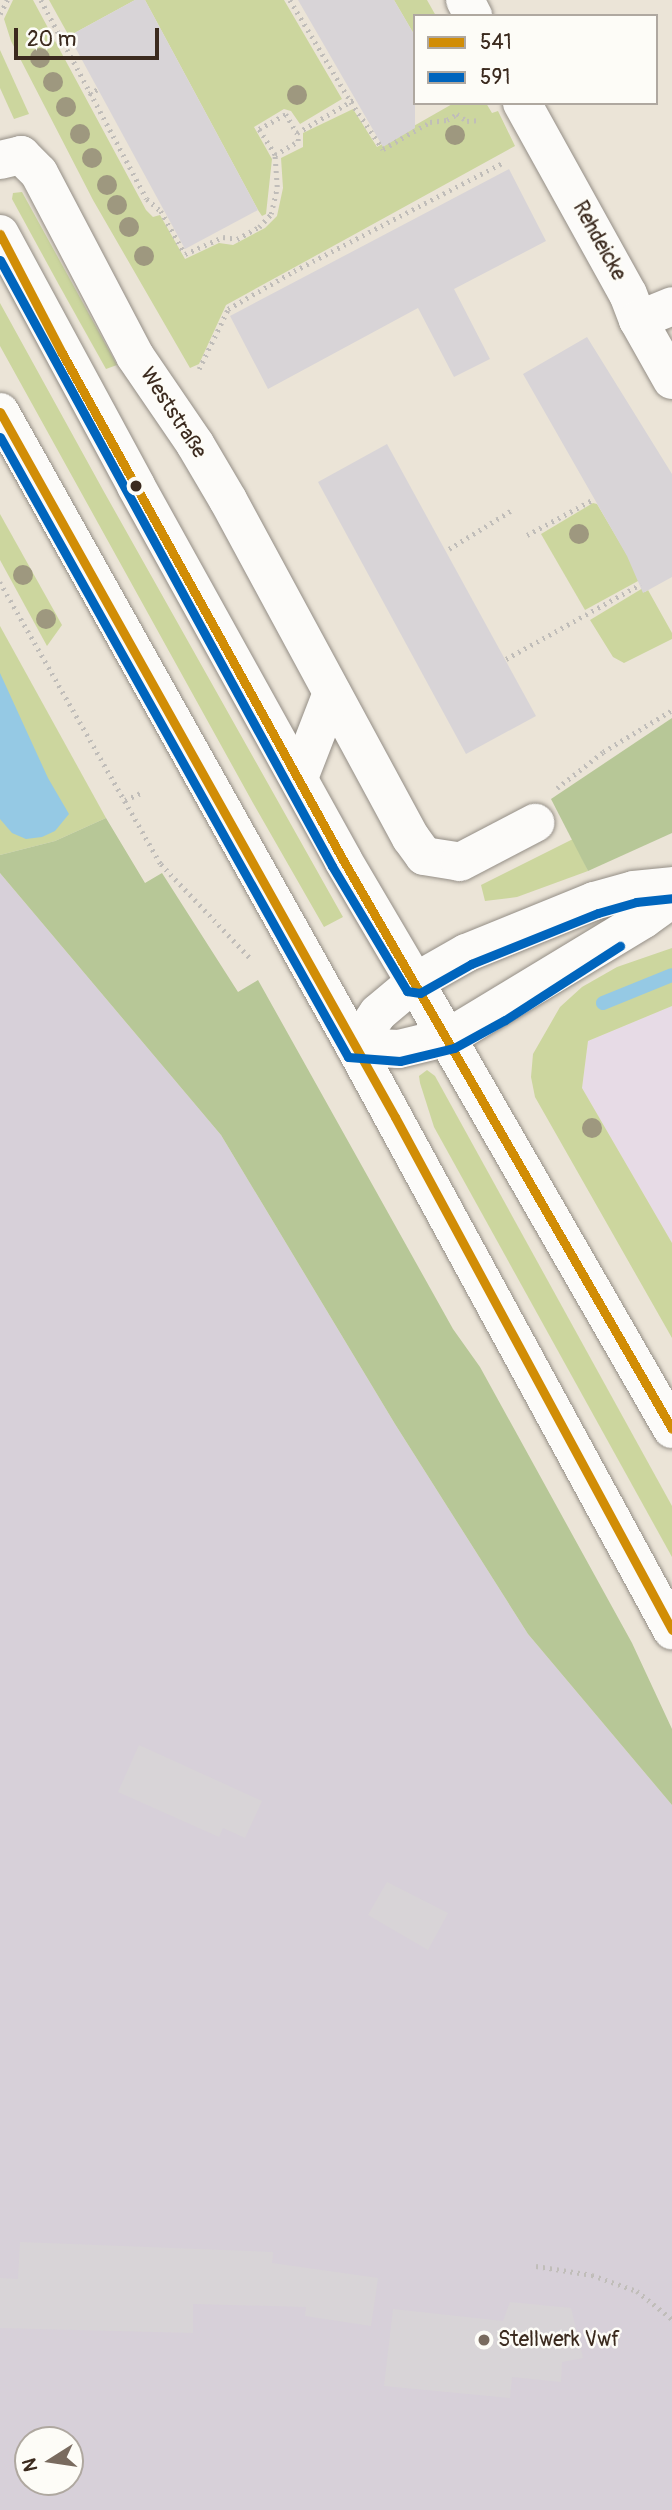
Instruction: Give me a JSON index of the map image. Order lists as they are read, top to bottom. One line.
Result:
{"streets":{"street":["Rehdeicke","Weststraße"]},"places":["Stellwerk Vwf"],"lines":["transit line 541","transit line 591"],"legend":["541","591"],"scale_bar":"20 m","north":"left"}
